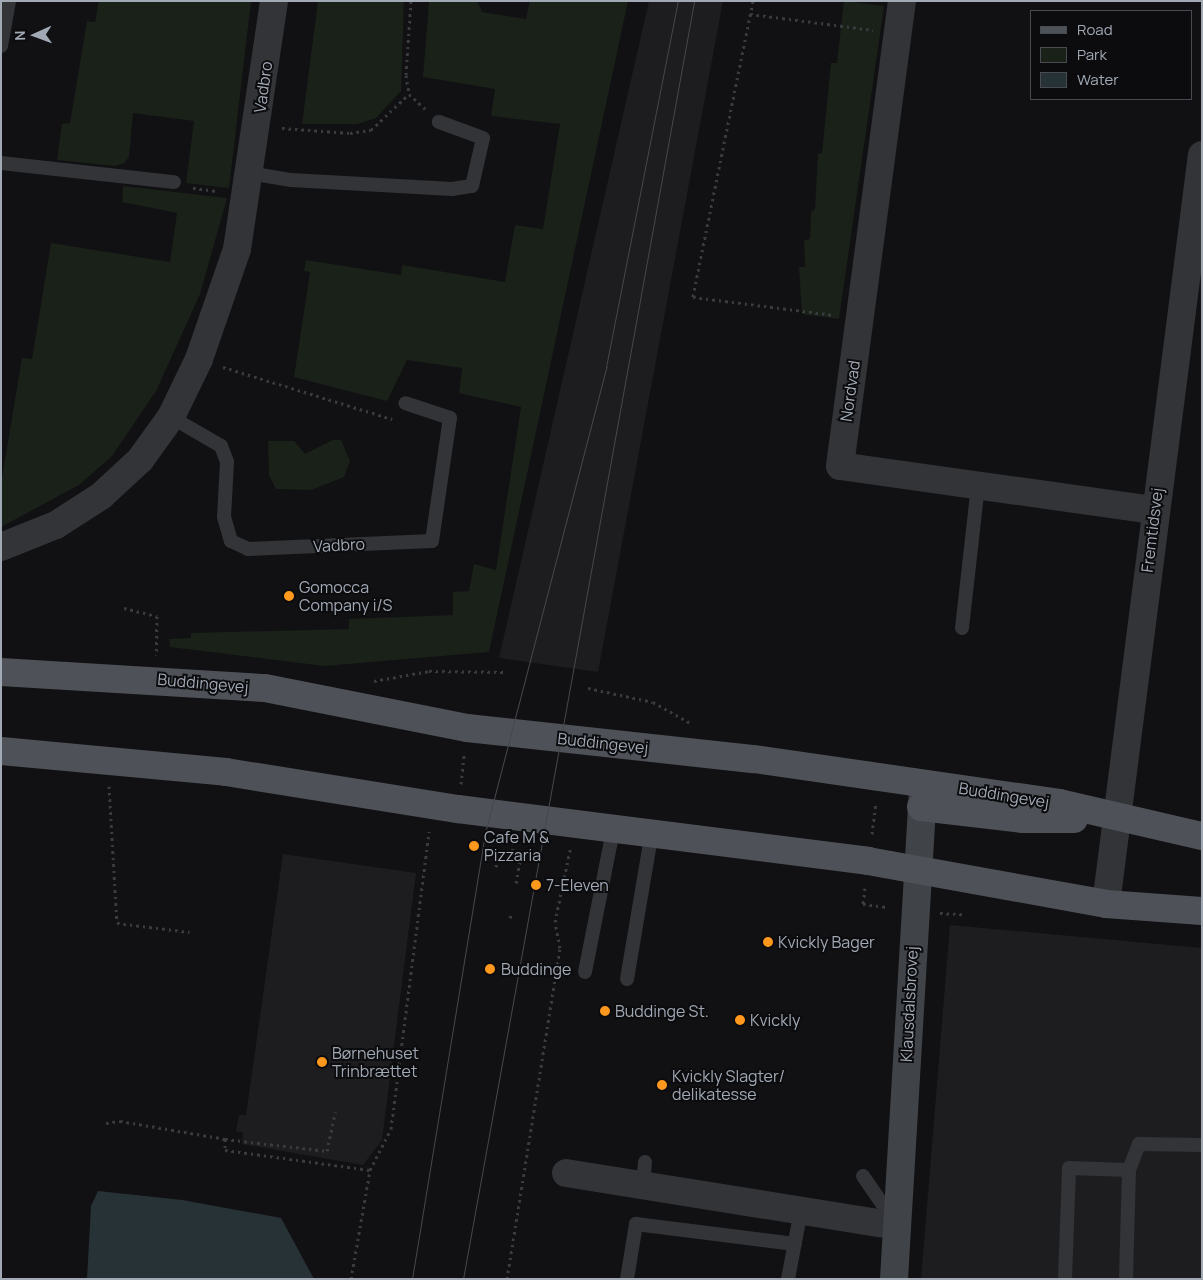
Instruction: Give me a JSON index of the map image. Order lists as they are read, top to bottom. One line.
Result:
{"streets":{"main road":["Buddingevej"],"street":["Vadbro","Nordvad","Fremtidsvej","Klausdalsbrovej"]},"crossings":[["Nordvad","Fremtidsvej"],["Fremtidsvej","Buddingevej"],["Buddingevej","Klausdalsbrovej"]],"places":["Gomocca Company i/S","Cafe M & Pizzaria","7-Eleven","Kvickly Bager","Buddinge","Buddinge St.","Kvickly","Børnehuset Trinbrættet","Kvickly Slagter/ delikatesse"],"legend":["Road","Park","Water"],"north":"left"}
